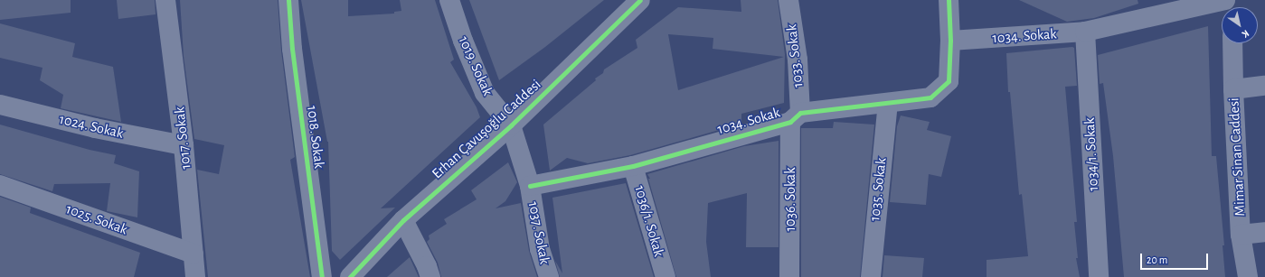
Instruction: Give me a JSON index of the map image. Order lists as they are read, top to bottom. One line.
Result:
{"streets":{"street":["1034. Sokak","1033. Sokak","1019. Sokak","1024. Sokak","Erhan Çavuşoğlu Caddesi","1018. Sokak","1017. Sokak","1034/1. Sokak","Mimar Sinan Caddesi","1035. Sokak","1036. Sokak","1025. Sokak","1036/1. Sokak","1037. Sokak"]},"crossings":[["1034. Sokak","1033. Sokak"],["1034. Sokak","1034/1. Sokak"],["1034. Sokak","1035. Sokak"],["1034. Sokak","1036. Sokak"],["1034. Sokak","1036/1. Sokak"],["1034. Sokak","1037. Sokak"],["1033. Sokak","1036. Sokak"],["1019. Sokak","Erhan Çavuşoğlu Caddesi"],["1019. Sokak","1037. Sokak"],["1024. Sokak","1017. Sokak"],["Erhan Çavuşoğlu Caddesi","1037. Sokak"],["1017. Sokak","1025. Sokak"]],"scale_bar":"20 m","north":"bottom right"}
